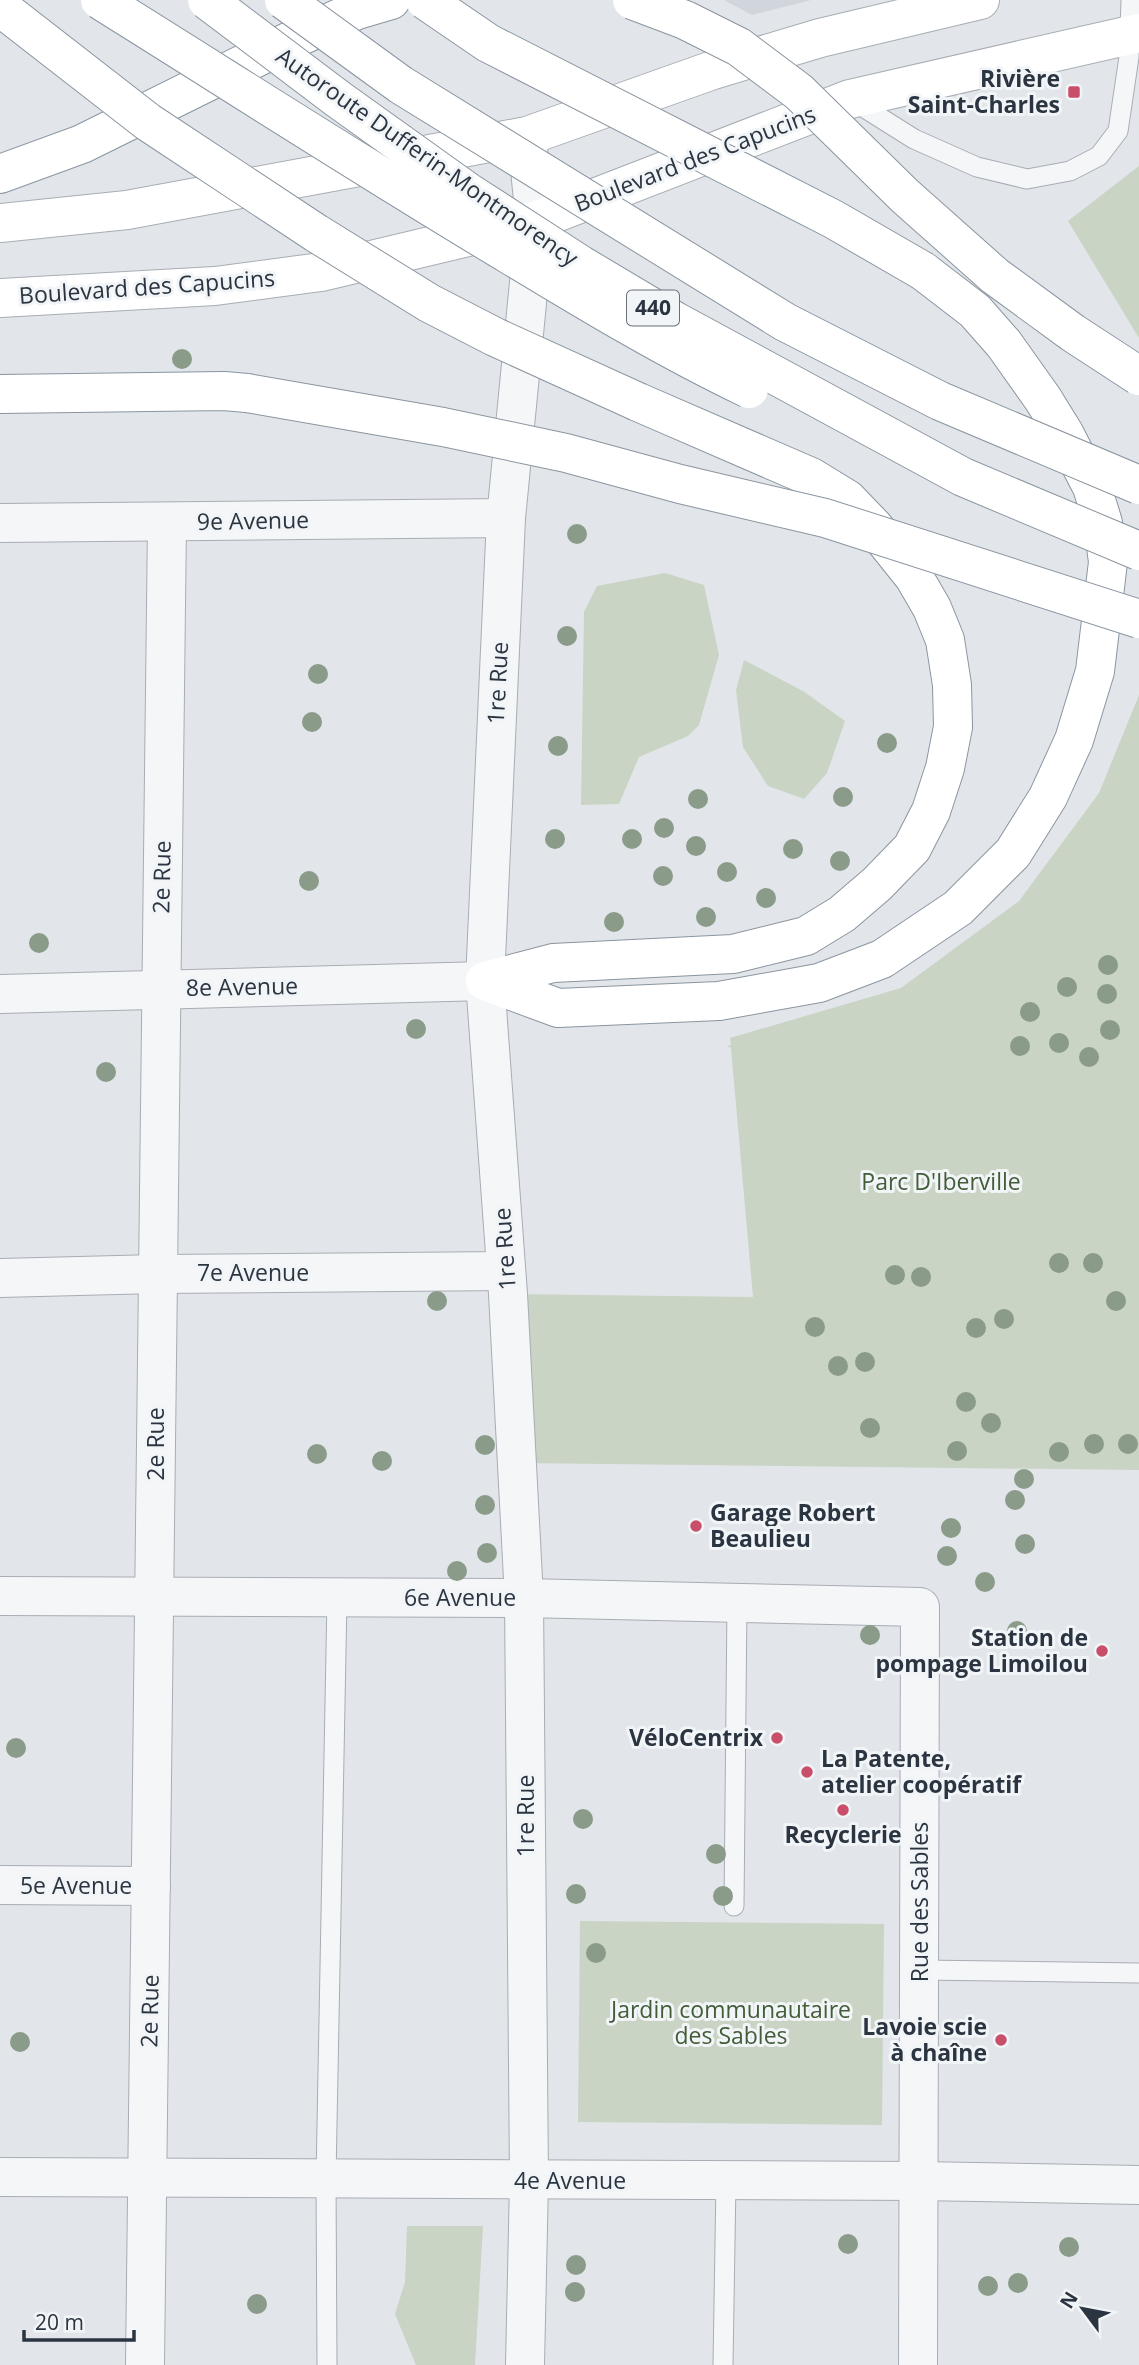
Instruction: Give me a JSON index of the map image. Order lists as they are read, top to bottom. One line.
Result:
{"streets":{"main road":["Autoroute Dufferin-Montmorency","Boulevard des Capucins","440"],"street":["9e Avenue","1re Rue","2e Rue","8e Avenue","7e Avenue","6e Avenue","5e Avenue","Rue des Sables","4e Avenue"]},"crossings":[["Boulevard des Capucins","1re Rue"],["9e Avenue","1re Rue"],["9e Avenue","2e Rue"],["1re Rue","8e Avenue"],["1re Rue","7e Avenue"],["1re Rue","6e Avenue"],["1re Rue","4e Avenue"],["2e Rue","8e Avenue"],["2e Rue","7e Avenue"],["2e Rue","6e Avenue"],["2e Rue","5e Avenue"],["2e Rue","4e Avenue"],["6e Avenue","Rue des Sables"],["Rue des Sables","4e Avenue"]],"parks":["Parc D'Iberville","Jardin communautaire des Sables"],"places":{"transit":["Rivière Saint-Charles"],"other":["Garage Robert Beaulieu","Station de pompage Limoilou","VéloCentrix","La Patente, atelier coopératif","Recyclerie","Lavoie scie à chaîne"]},"scale_bar":"20 m","north":"top left"}
